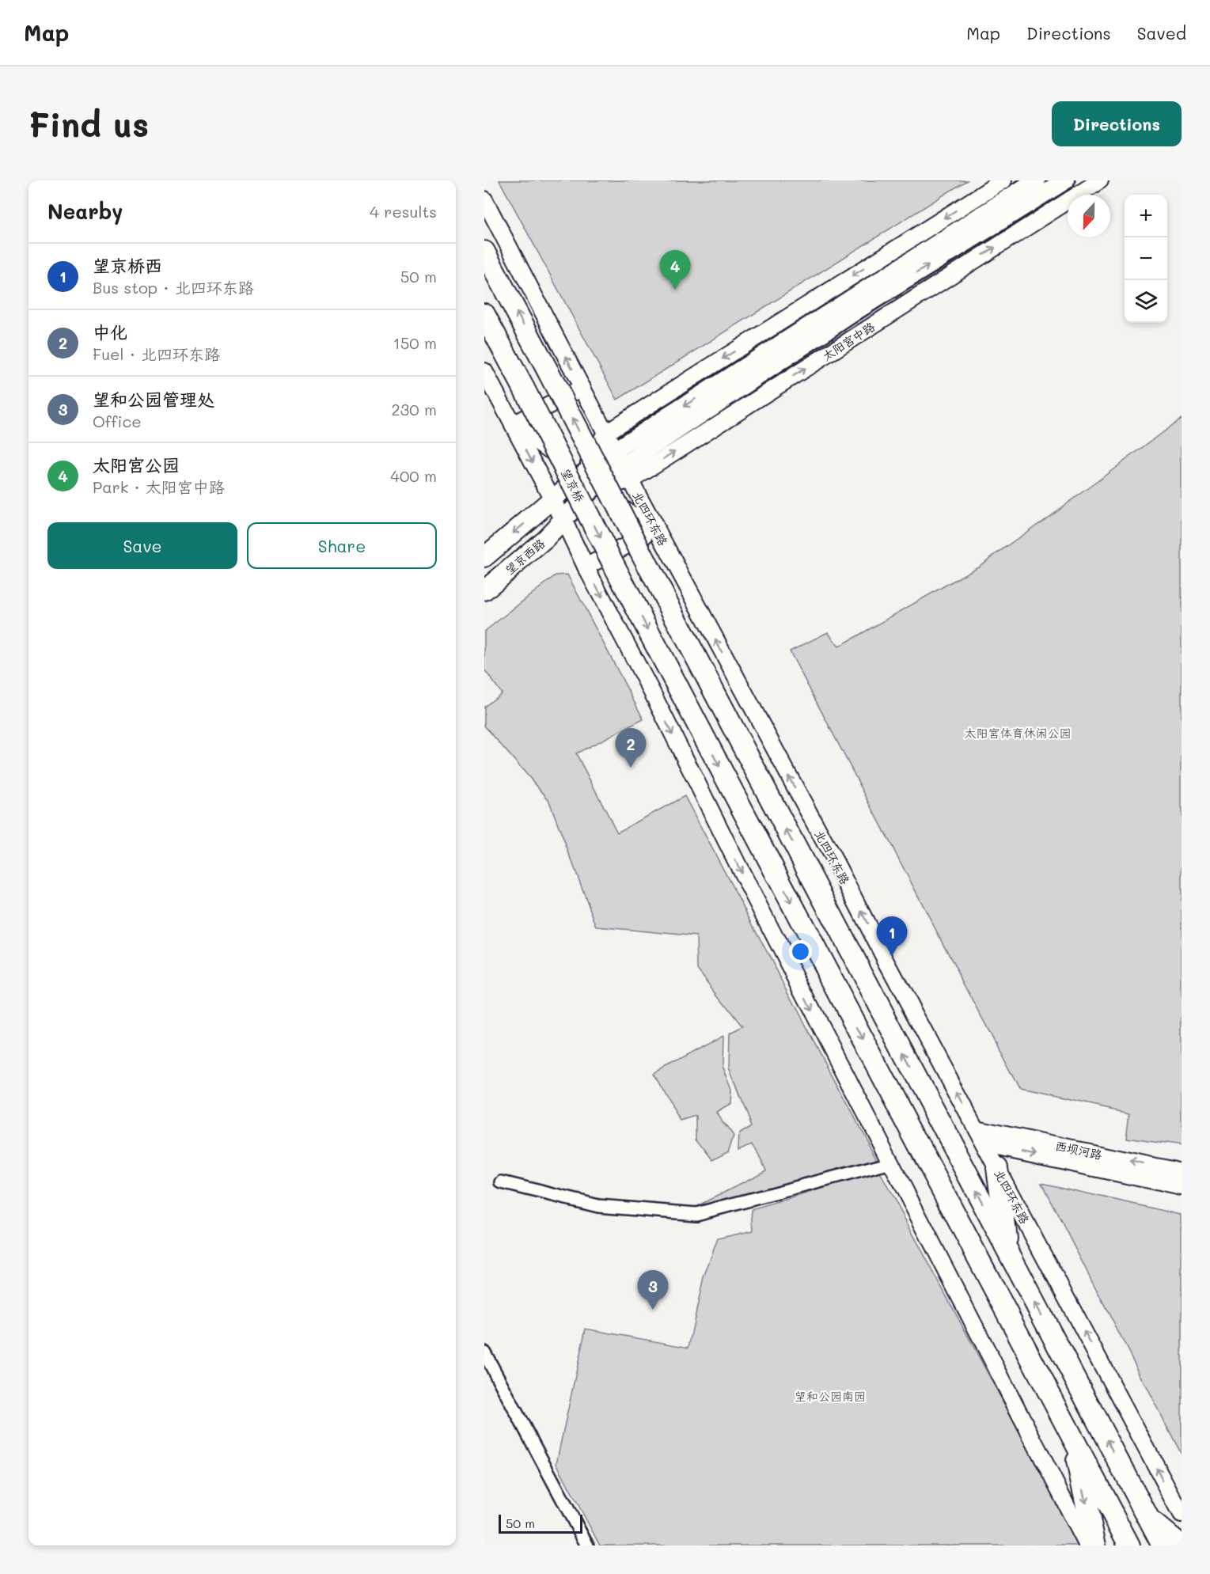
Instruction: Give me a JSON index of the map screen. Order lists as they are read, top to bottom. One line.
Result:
{"streets":{"highway":["望京桥"],"main road":["太阳宫中路","望京西路"],"street":["北四环东路","西坝河路"]},"crossings":[["太阳宫中路","北四环东路"],["北四环东路","西坝河路"]],"parks":["太阳宫体育休闲公园","望和公园南园"],"scale_bar":"50 m","north":"bottom","page":{"header":"Map","nav":["Map","Directions","Saved"],"buttons":["Directions",["Save","Share"]],"title":"Find us","heading":["Nearby","4 results"],"map_buttons":["+","−"],"list":[{"mark":"1","name":"望京桥西","note":"Bus stop · 北四环东路","value":"50 m"},{"mark":"2","name":"中化","note":"Fuel · 北四环东路","value":"150 m"},{"mark":"3","name":"望和公园管理处","note":"Office","value":"230 m"},{"mark":"4","name":"太阳宫公园","note":"Park · 太阳宫中路","value":"400 m"}],"pins":["4","2","1","3"],"scale":"50 m"}}
